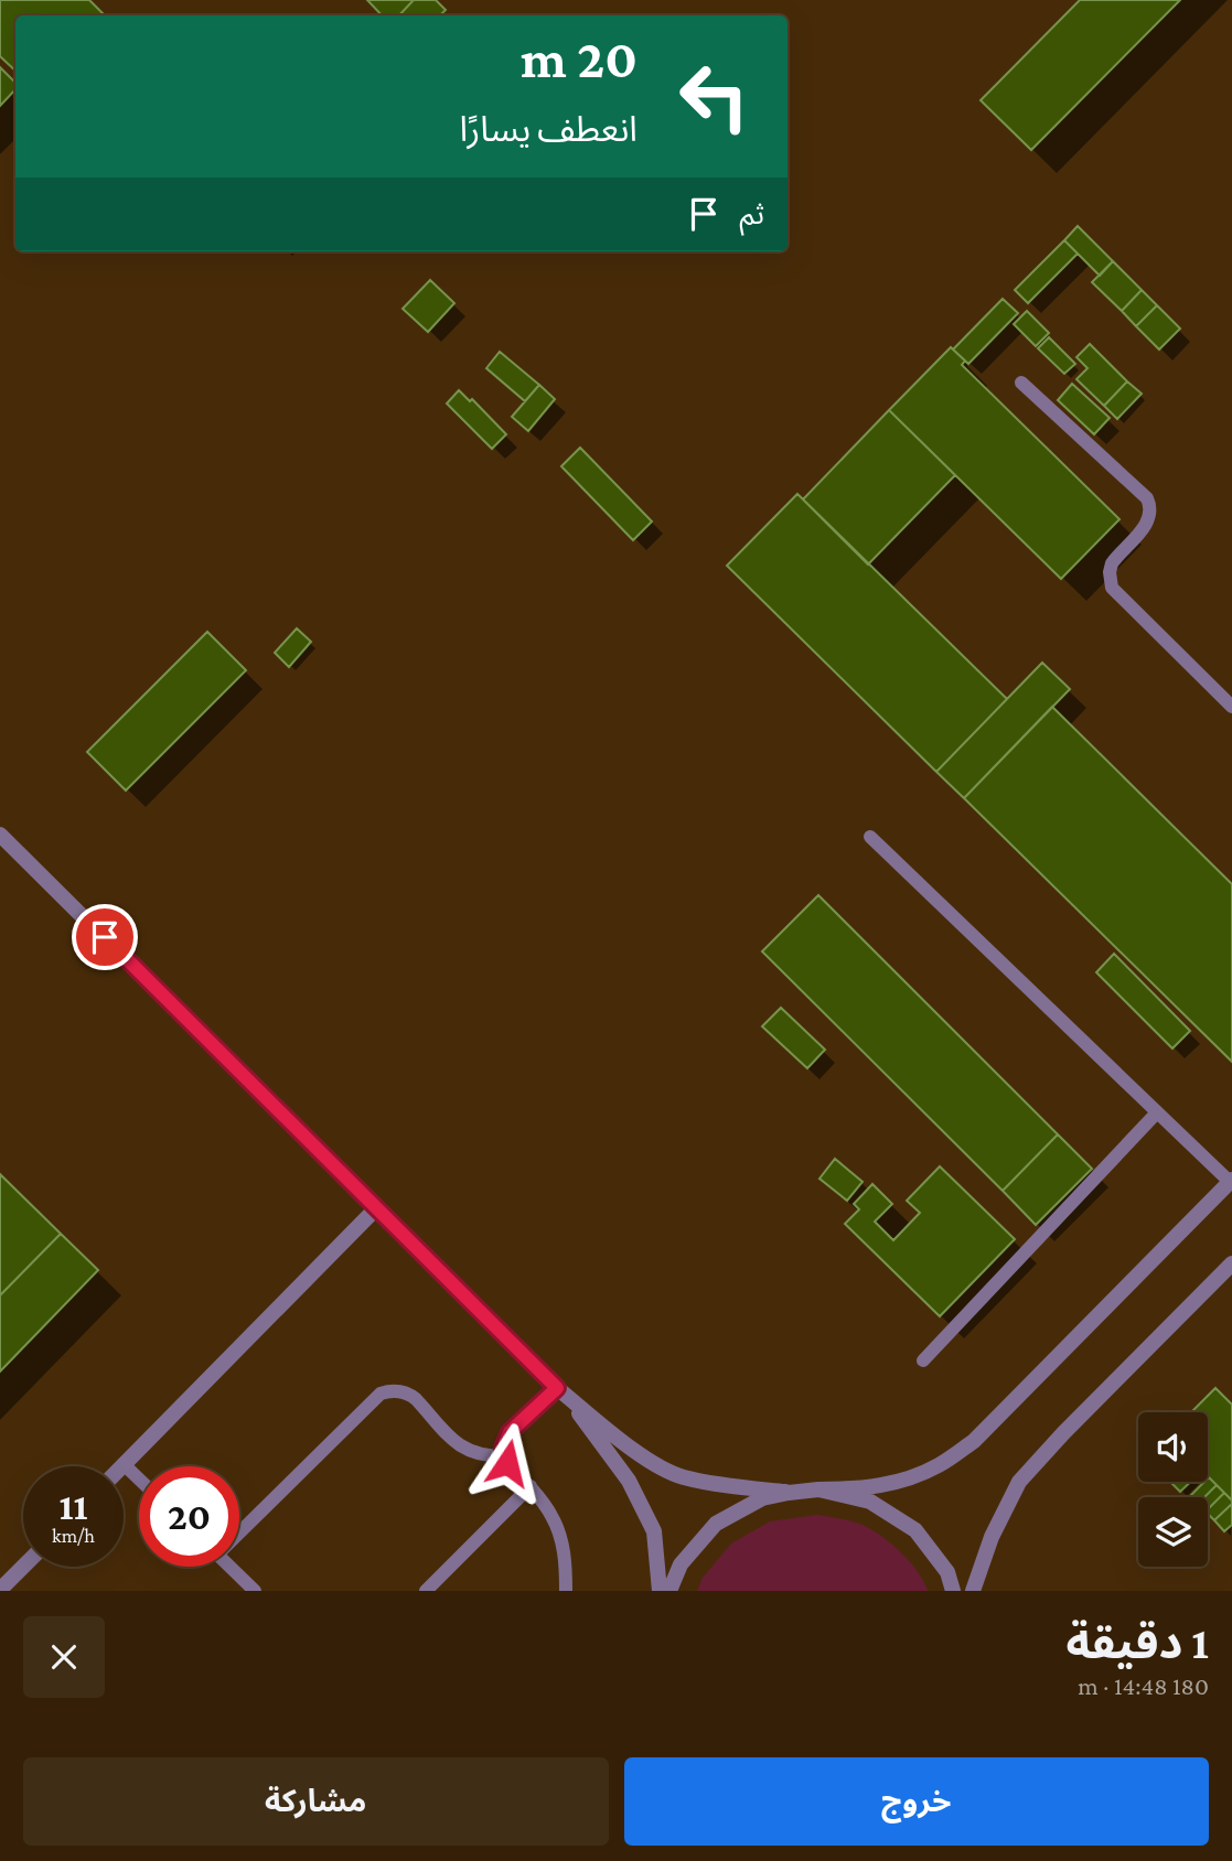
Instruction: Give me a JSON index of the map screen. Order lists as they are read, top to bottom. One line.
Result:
{"page":{"turn":["20 m","انعطف يسارًا"],"then":"ثم","speed":"11 km/h","limit":"20","heading":["1 دقيقة","180 m · 14:48"],"buttons":["خروج","مشاركة"]}}
